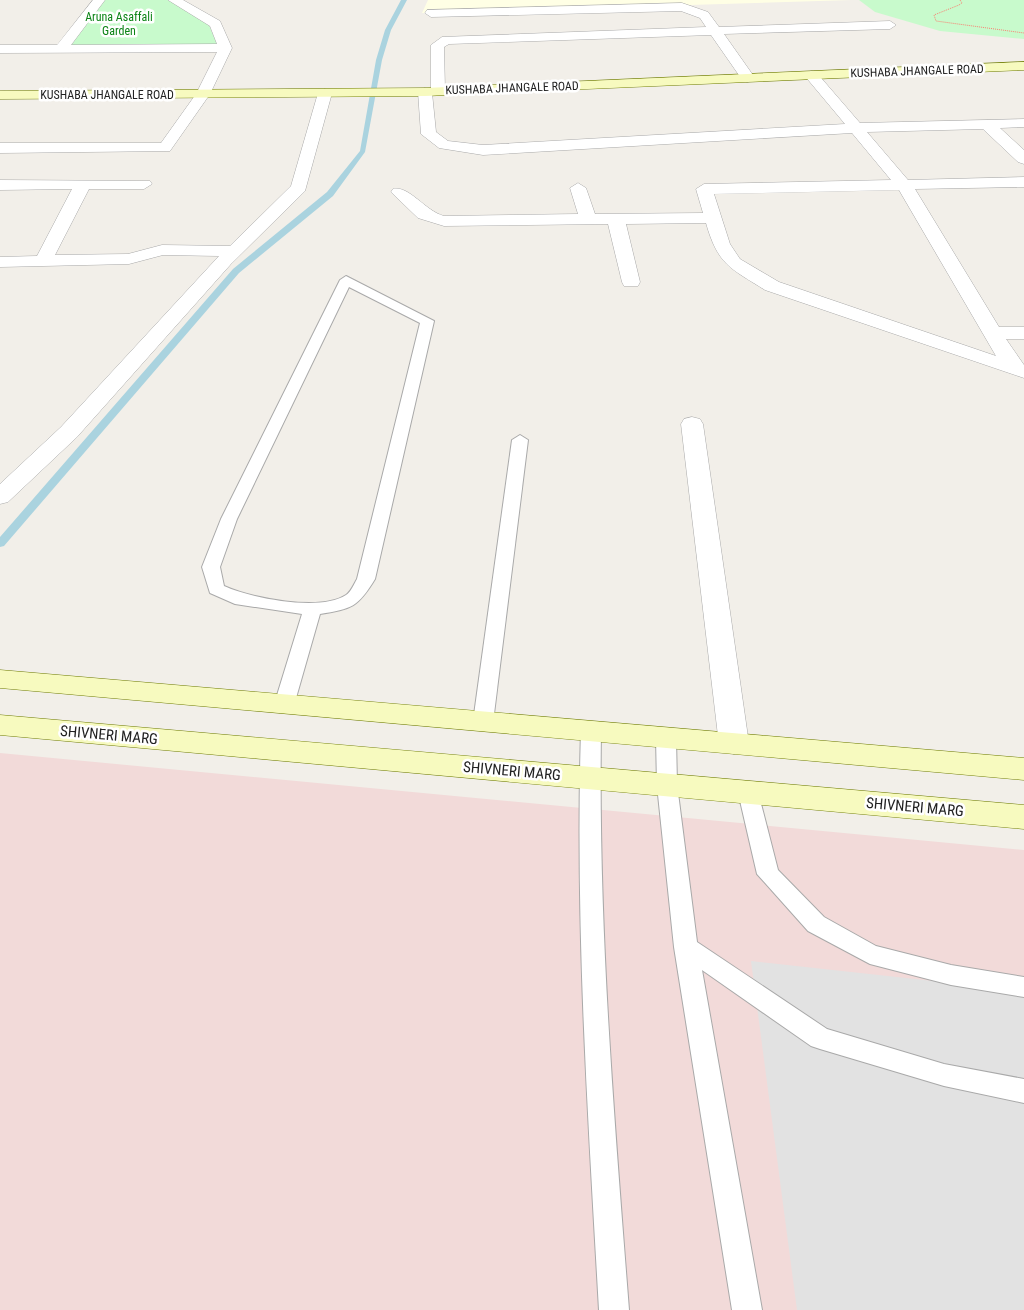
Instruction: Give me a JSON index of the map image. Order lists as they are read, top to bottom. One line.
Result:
{"streets":{"street":["KUSHABA JHANGALE ROAD","SHIVNERI MARG"]},"parks":["Aruna Asaffali Garden"]}
